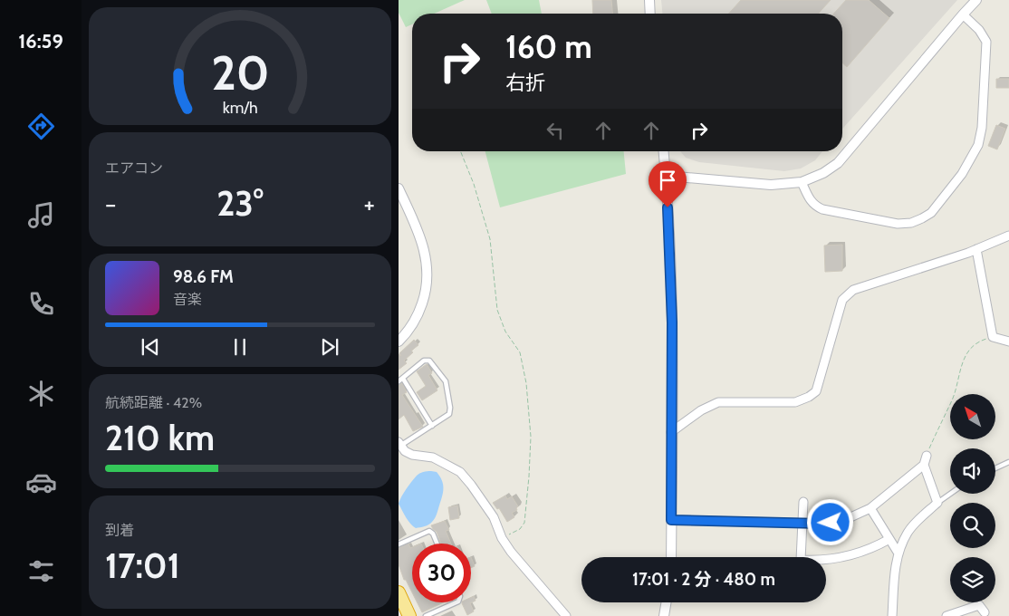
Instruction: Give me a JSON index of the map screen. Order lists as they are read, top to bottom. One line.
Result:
{"north":"top left","page":{"tabs":"16:59","turn":["160 m","右折"],"tile":["エアコン",["航続距離 · 42%","210 km"],["到着","17:01"]],"heat":["−","23°","+"],"song":["98.6 FM","音楽"],"limit":"30","trip":"17:01 · 2 分 · 480 m","gauge":["20","km/h"]}}
